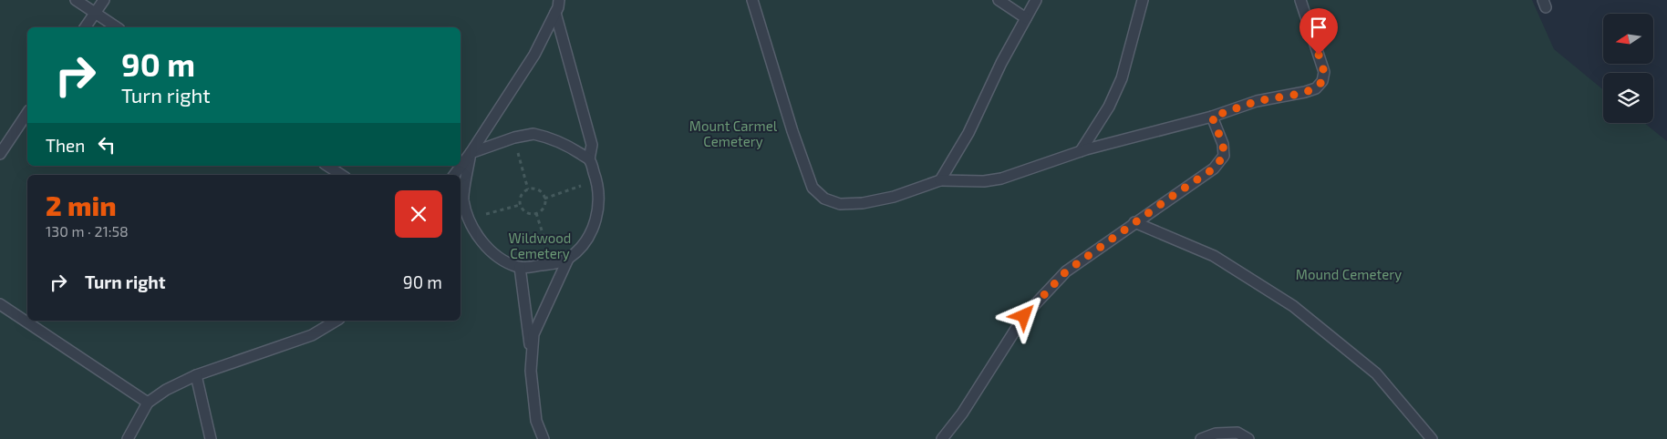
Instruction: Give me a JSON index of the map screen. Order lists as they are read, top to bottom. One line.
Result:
{"parks":["Mount Carmel Cemetery","Wildwood Cemetery","Mound Cemetery"],"north":"left","page":{"turn":["90 m","Turn right"],"then":"Then","heading":["2 min","130 m · 21:58"],"list":[{"name":"Turn right","value":"90 m"}]}}
